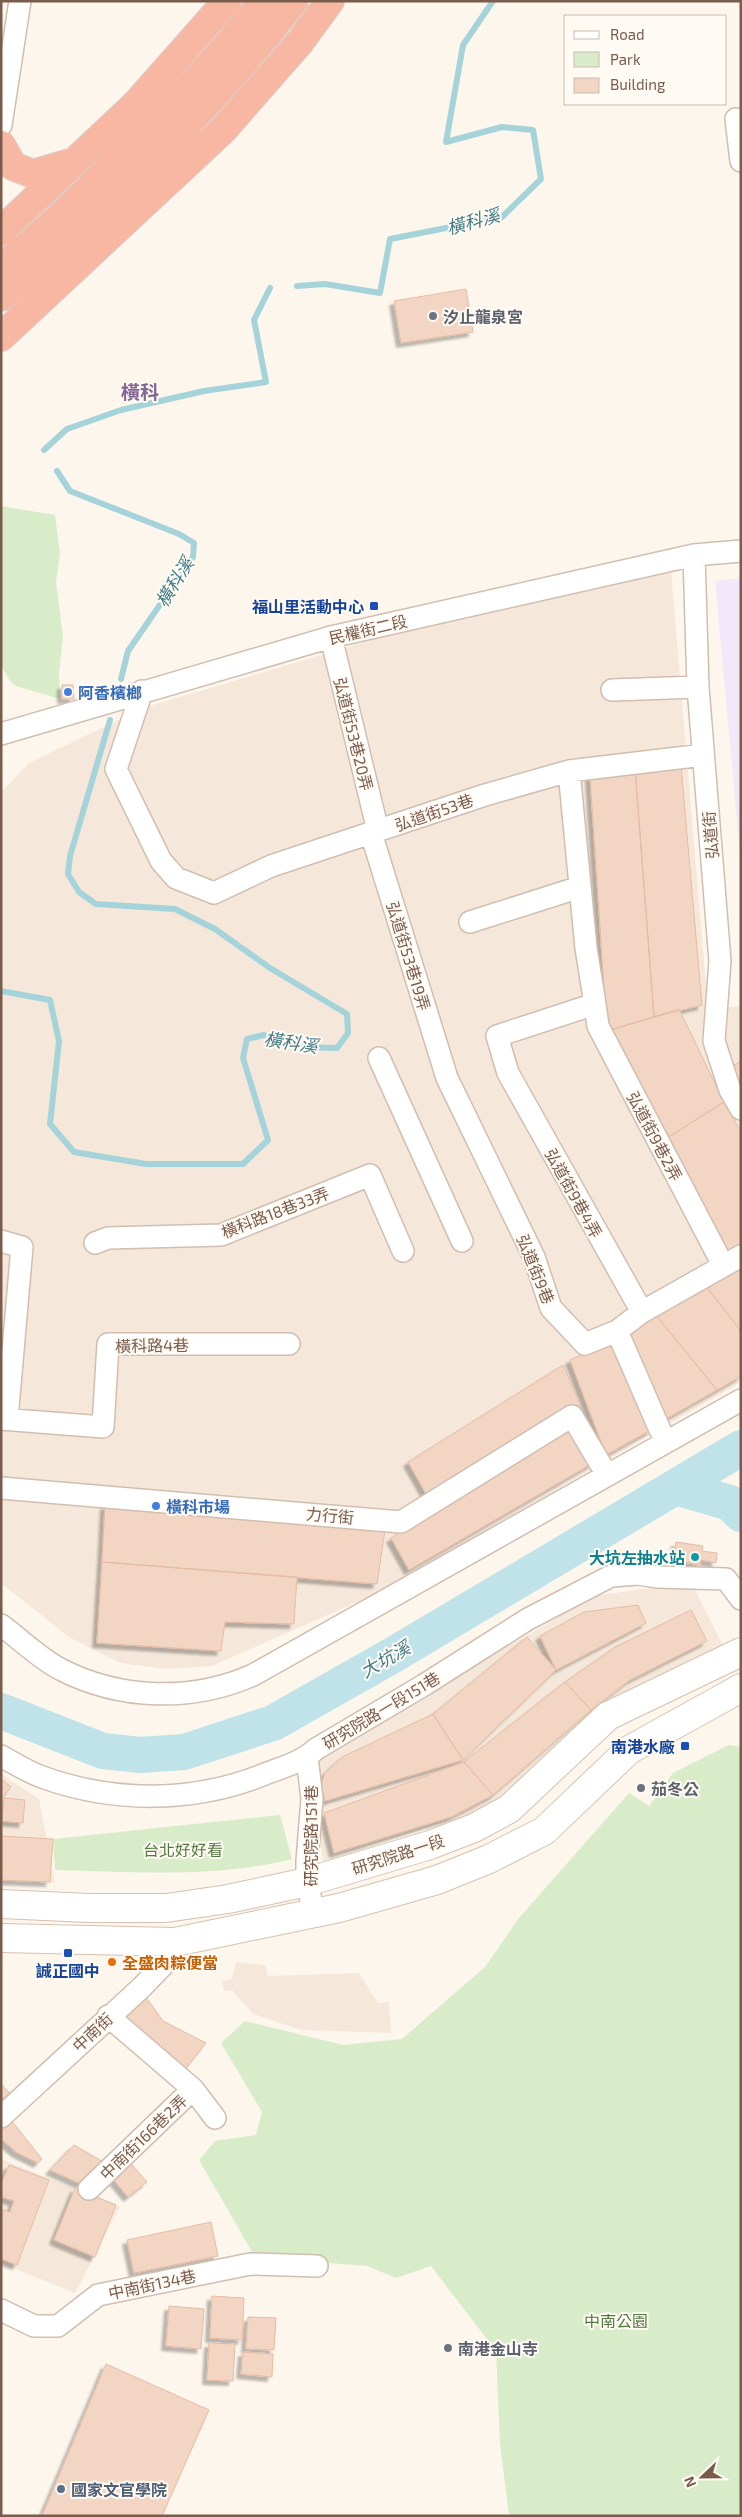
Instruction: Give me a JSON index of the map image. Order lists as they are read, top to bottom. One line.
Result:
{"streets":{"main road":["研究院路一段"],"street":["民權街二段","弘道街53巷20弄","弘道街53巷","弘道街","弘道街53巷19弄","弘道街9巷2弄","弘道街9巷4弄","橫科路18巷33弄","弘道街9巷","橫科路4巷","力行街","研究院路一段151巷","研究院路151巷","中南街","中南街166巷2弄","中南街134巷"]},"crossings":[["民權街二段","弘道街53巷20弄"],["民權街二段","弘道街53巷"],["民權街二段","弘道街"],["弘道街53巷20弄","弘道街53巷"],["弘道街53巷20弄","弘道街53巷19弄"],["弘道街53巷","弘道街"],["弘道街53巷","弘道街53巷19弄"],["弘道街53巷","弘道街9巷2弄"],["弘道街53巷19弄","弘道街9巷"],["弘道街9巷2弄","弘道街9巷4弄"],["弘道街9巷2弄","弘道街9巷"],["弘道街9巷4弄","弘道街9巷"],["研究院路一段151巷","研究院路151巷"],["研究院路151巷","研究院路一段"]],"districts":["橫科"],"water":["橫科溪","大坑溪"],"parks":["台北好好看","中南公園"],"places":{"other":["汐止龍泉宮","阿香檳榔","橫科市場","大坑左抽水站","茄冬公","全盛肉粽便當","南港金山寺","國家文官學院"],"transit":["福山里活動中心","南港水廠","誠正國中"]},"legend":["Road","Park","Building"],"north":"left"}
